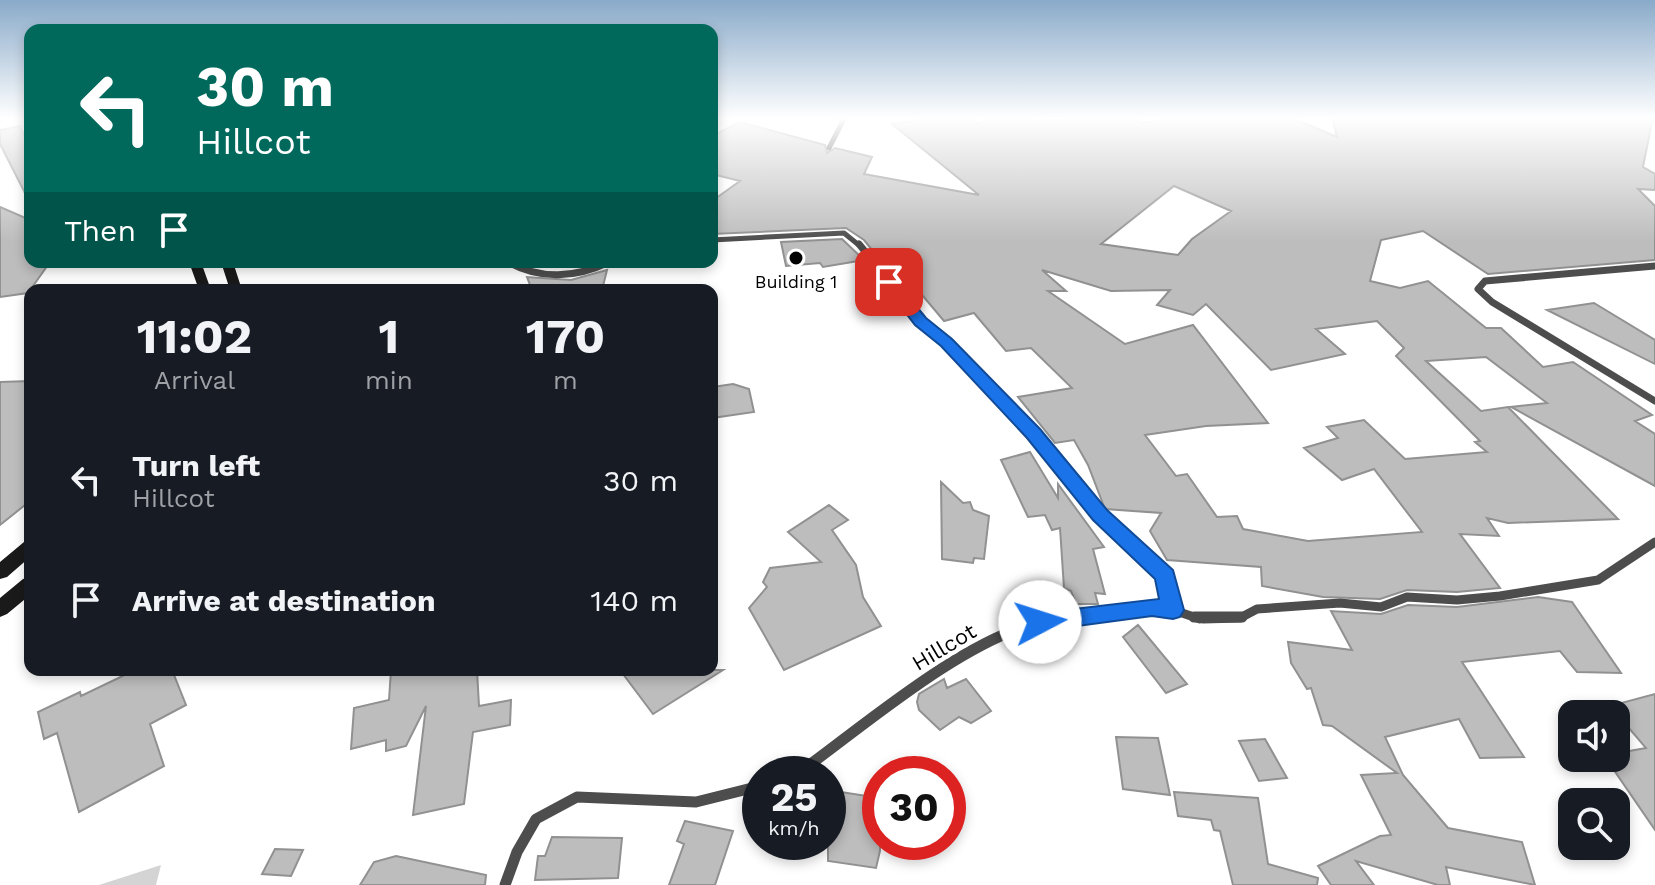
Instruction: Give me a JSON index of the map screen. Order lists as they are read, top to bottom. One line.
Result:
{"streets":{"street":["Hillcot"]},"places":["Building 1"],"page":{"turn":["30 m","Hillcot"],"then":"Then","eta":["11:02","Arrival","1","min","170","m"],"list":[{"name":"Turn left","note":"Hillcot","value":"30 m"},{"name":"Arrive at destination","value":"140 m"}],"speed":"25 km/h","limit":"30"}}
